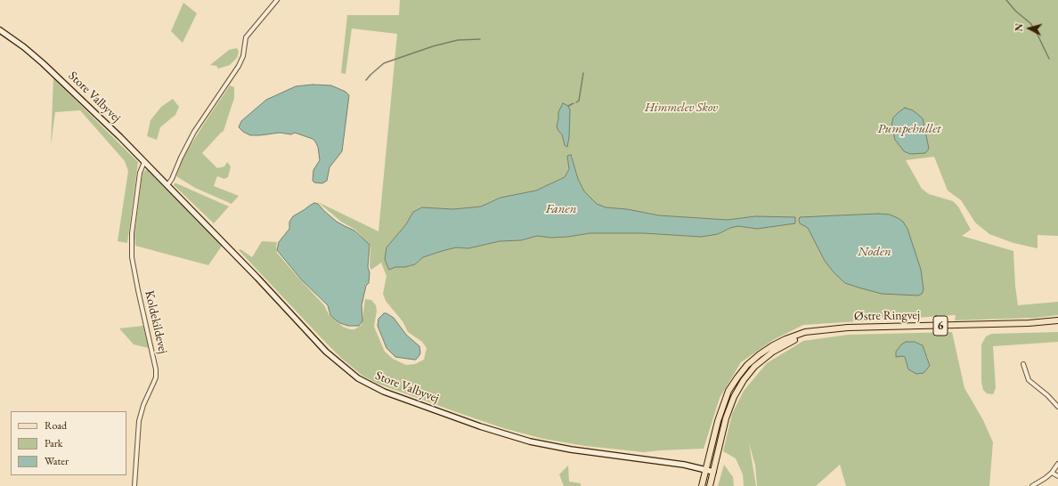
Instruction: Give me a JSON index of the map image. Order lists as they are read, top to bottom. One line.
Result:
{"streets":{"main road":["Østre Ringvej","6"],"street":["Store Valbyvej","Koldekildevej"]},"crossings":[["Store Valbyvej","Østre Ringvej"],["Store Valbyvej","Koldekildevej"]],"water":["Pumpehullet","Fanen","Noden"],"parks":["Himmelev Skov"],"legend":["Road","Park","Water"],"north":"left"}
